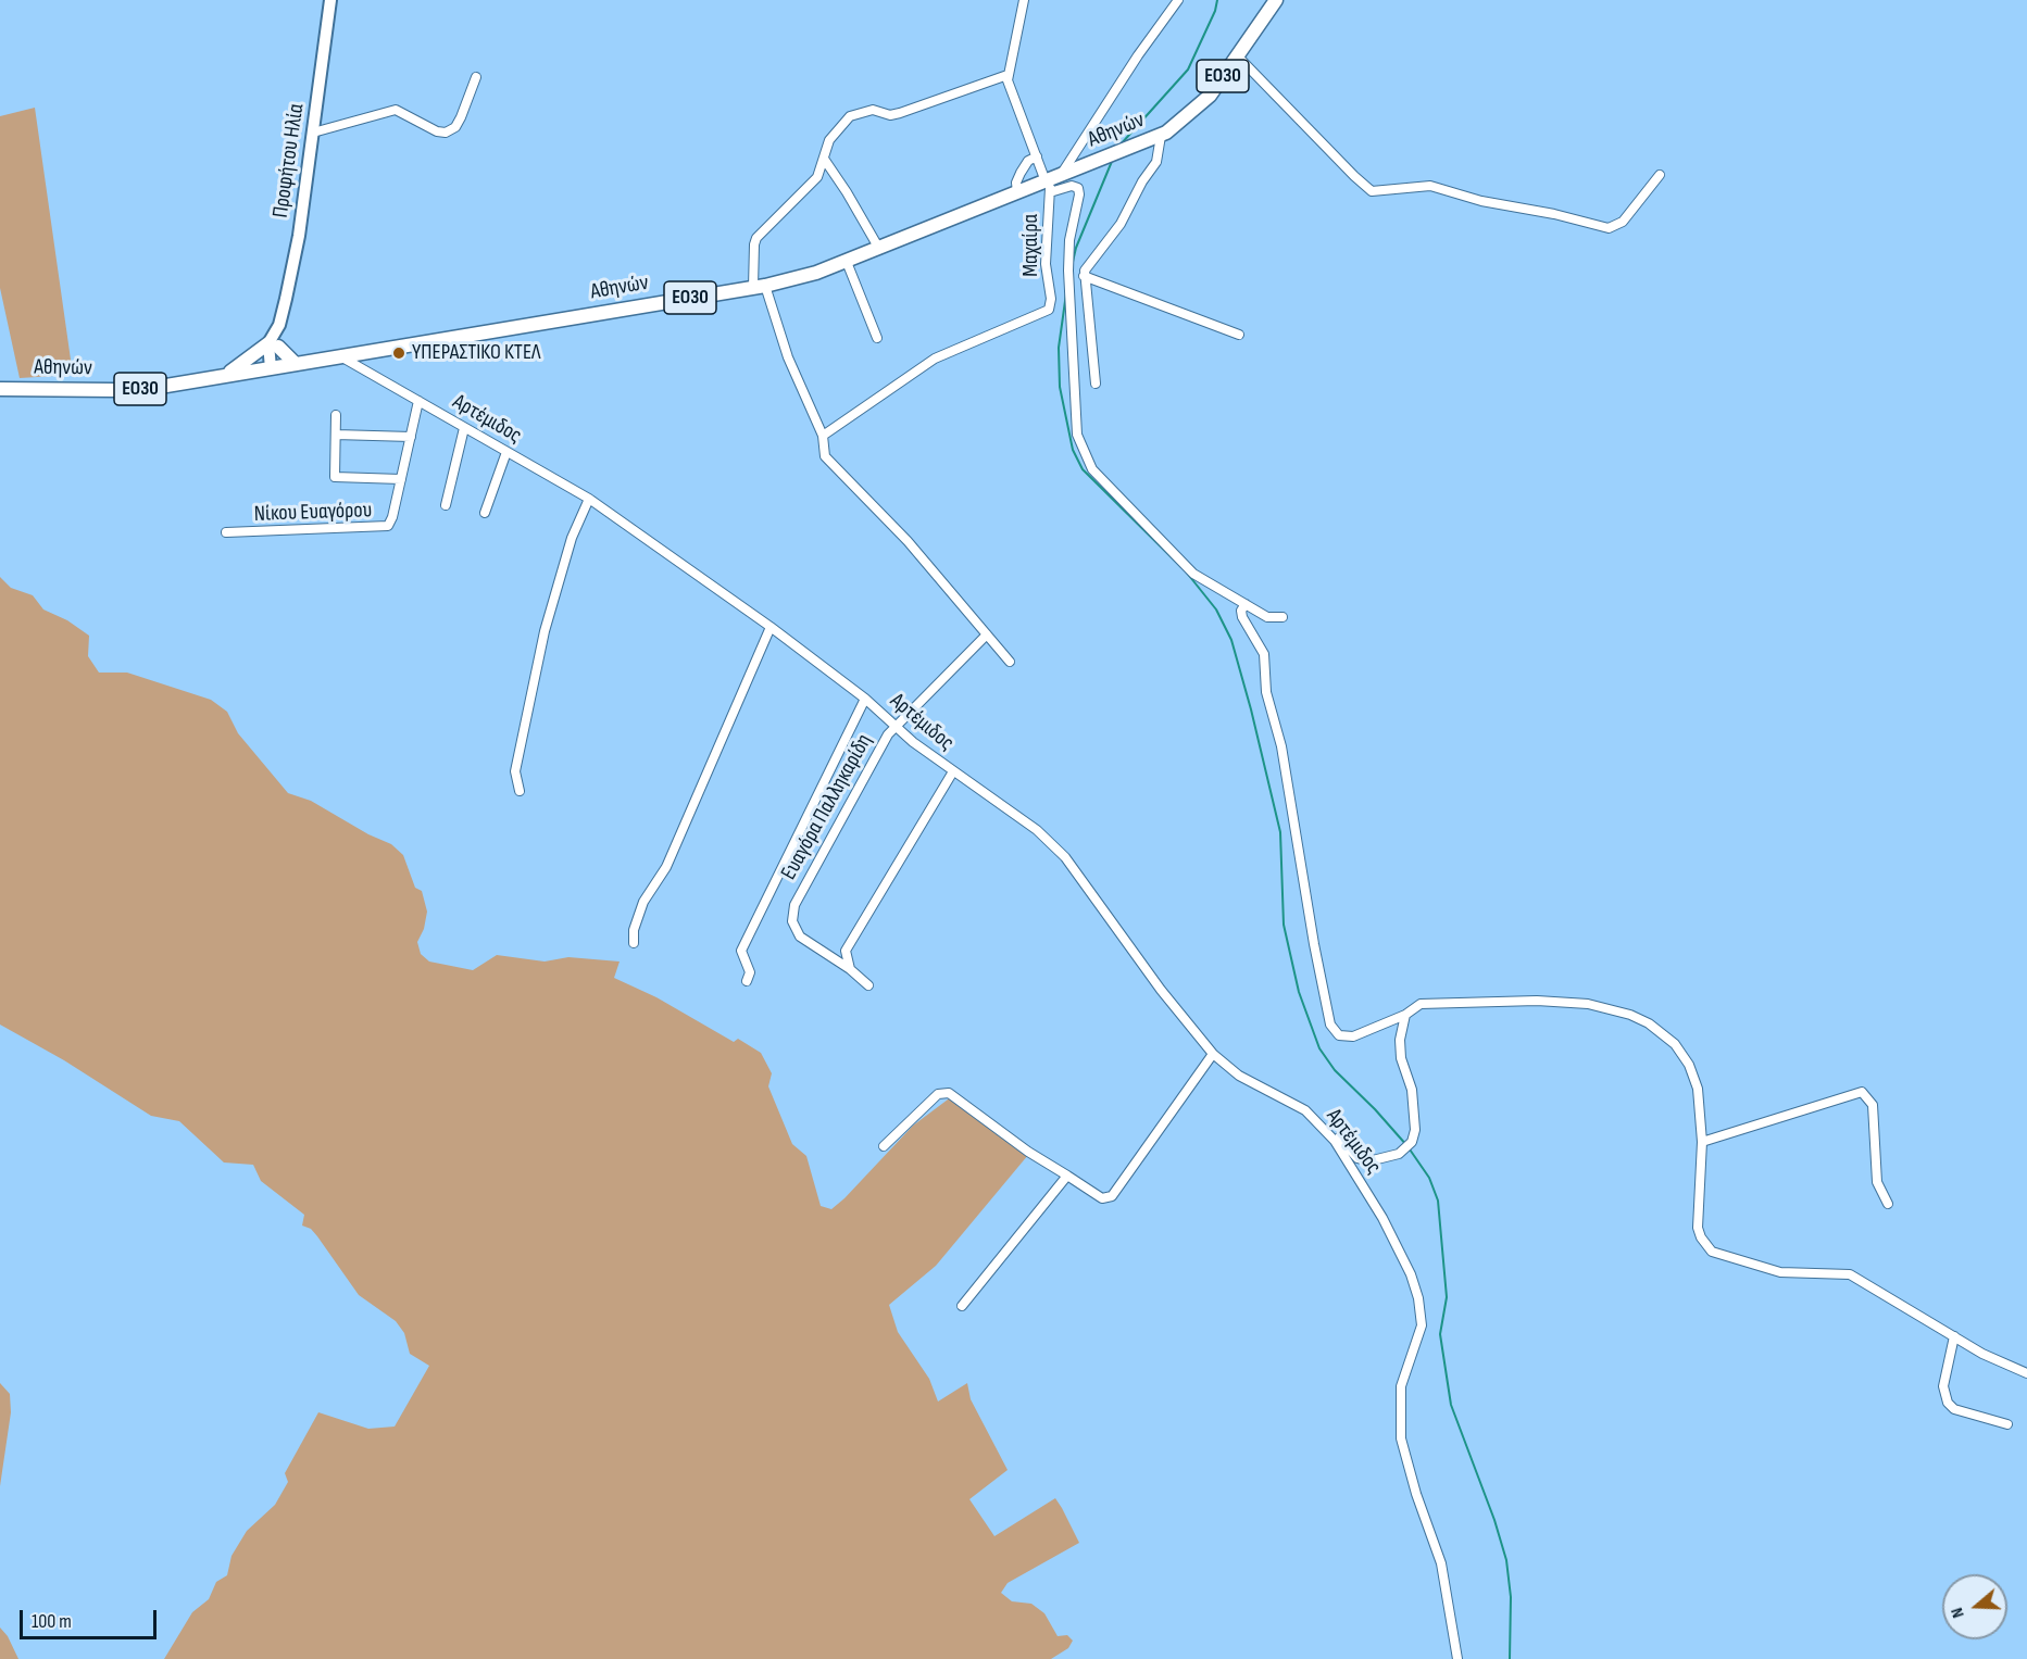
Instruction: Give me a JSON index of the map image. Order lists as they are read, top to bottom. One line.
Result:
{"streets":{"main road":["ΕΟ30","Αθηνών"],"street":["Προφήτου Ηλία","Μαχαίρα","Αρτέμιδος","Νίκου Ευαγόρου","Ευαγόρα Παλληκαρίδη"]},"crossings":[["Αθηνών","Μαχαίρα"],["Αθηνών","Αρτέμιδος"],["Αρτέμιδος","Νίκου Ευαγόρου"],["Αρτέμιδος","Ευαγόρα Παλληκαρίδη"]],"places":["ΥΠΕΡΑΣΤΙΚΟ ΚΤΕΛ"],"scale_bar":"100 m","north":"left"}
